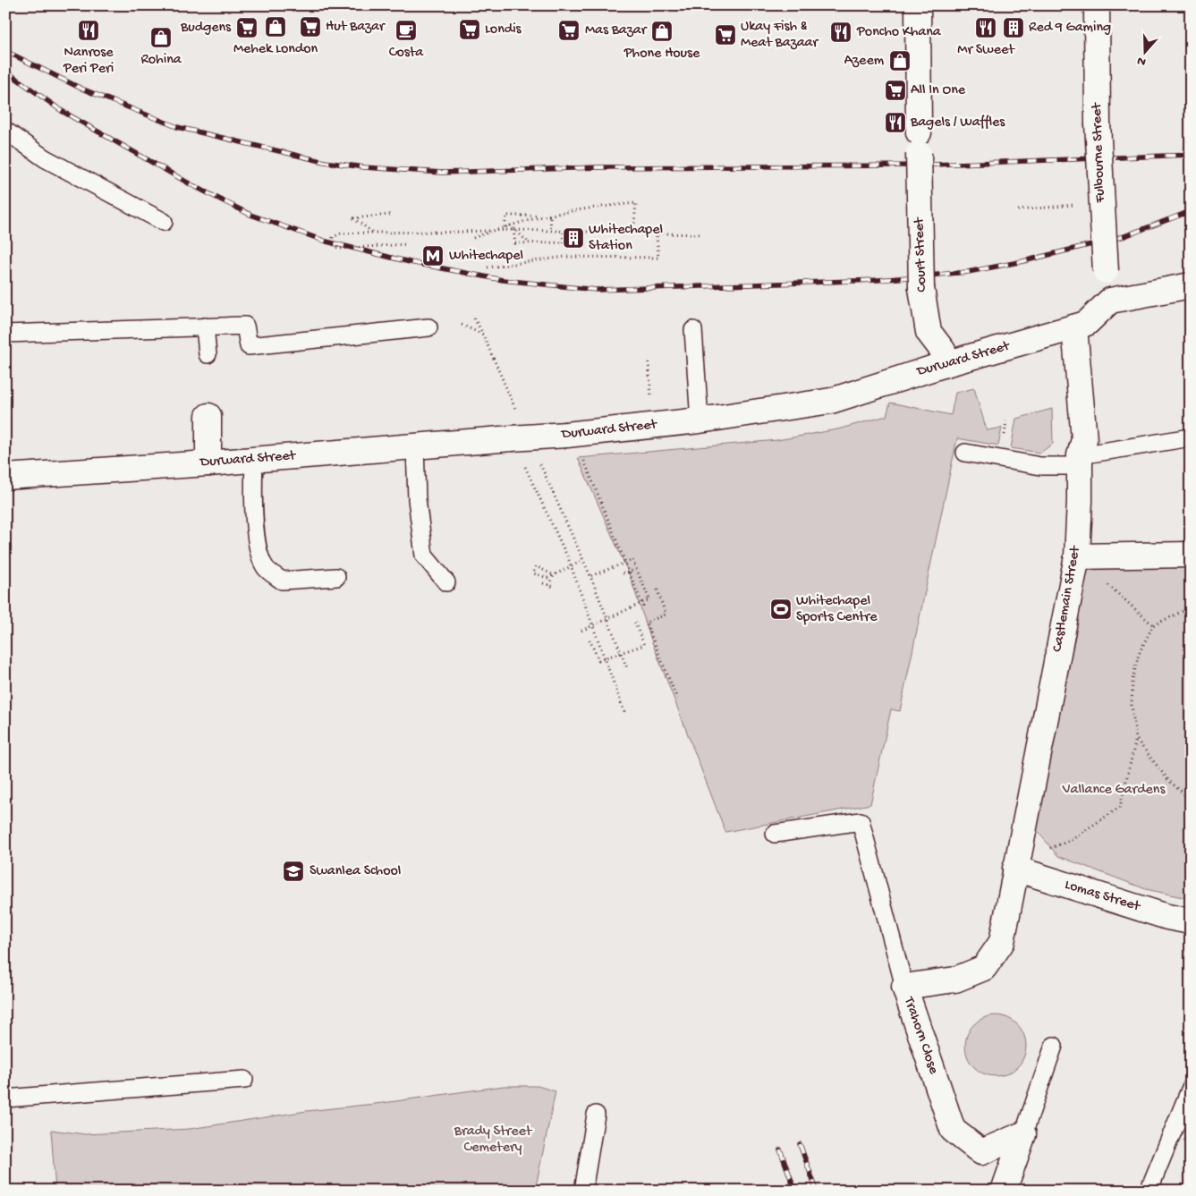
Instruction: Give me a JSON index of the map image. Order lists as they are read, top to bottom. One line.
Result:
{"streets":{"street":["Fulbourne Street","Court Street","Durward Street","Castlemain Street","Lomas Street","Trahorn Close"]},"crossings":[["Fulbourne Street","Durward Street"],["Durward Street","Castlemain Street"],["Castlemain Street","Lomas Street"],["Castlemain Street","Trahorn Close"],["Lomas Street","Trahorn Close"]],"parks":["Vallance Gardens","Brady Street Cemetery"],"places":{"shop":["Mehek London","Phone House","Rohina","Azeem"],"supermarket":["Hut Bazar","Budgens","Londis","Mas Bazar","Ukay Fish & Meat Bazaar","All In One"],"restaurant":["Mr Sweet","Nanrose Peri Peri","Poncho Khana","Bagels / Waffles"],"building":["Red 9 Gaming","Whitechapel Station"],"cafe":["Costa"],"metro station":["Whitechapel"],"sports":["Whitechapel Sports Centre"],"school or university":["Swanlea School"]},"north":"bottom"}
